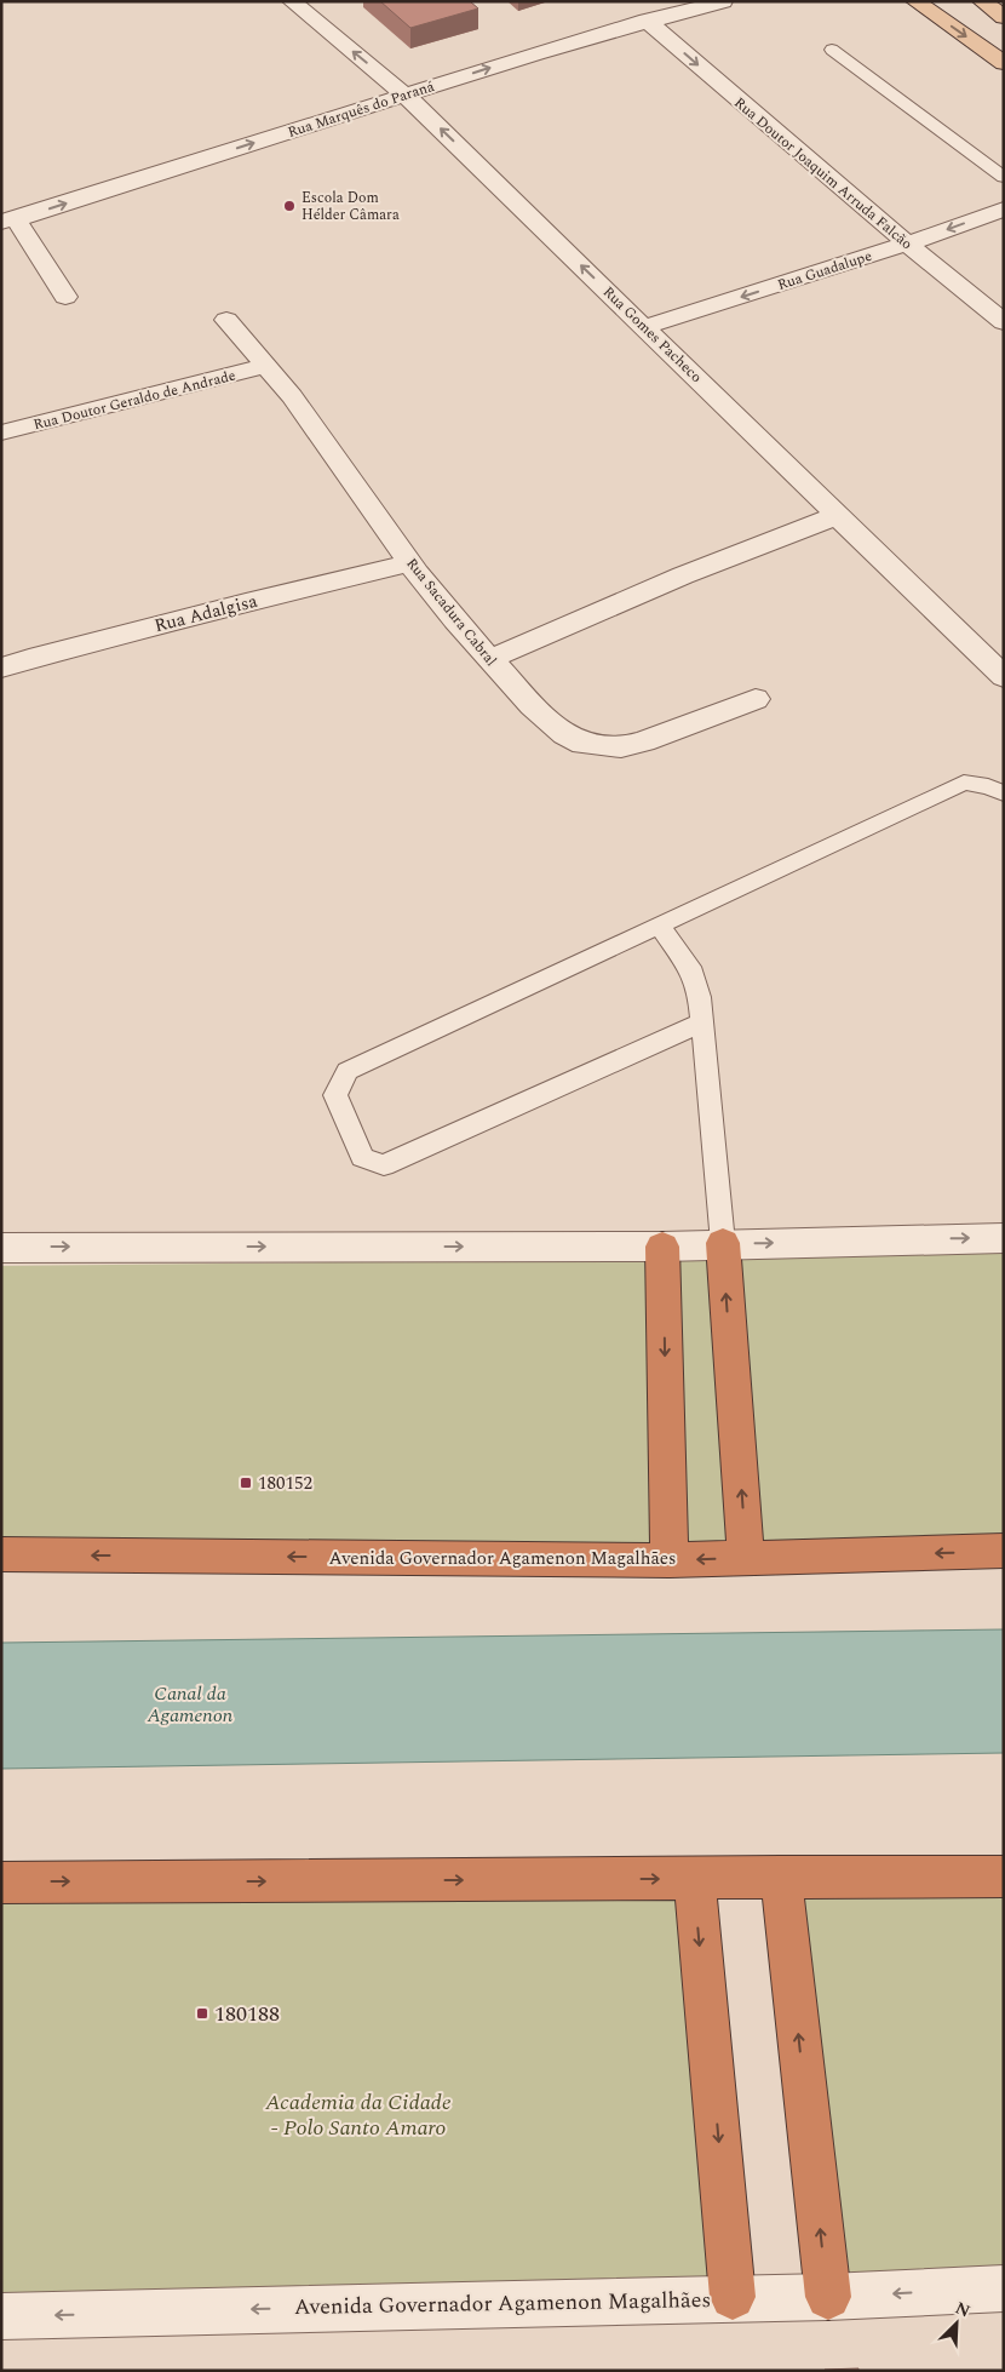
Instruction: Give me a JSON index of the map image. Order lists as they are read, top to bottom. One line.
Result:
{"streets":{"highway":["Avenida Governador Agamenon Magalhães"],"street":["Rua Marquês do Paraná","Rua Doutor Joaquim Arruda Falcão","Rua Guadalupe","Rua Gomes Pacheco","Rua Doutor Geraldo de Andrade","Rua Sacadura Cabral","Rua Adalgisa"]},"crossings":[["Rua Marquês do Paraná","Rua Doutor Joaquim Arruda Falcão"],["Rua Marquês do Paraná","Rua Gomes Pacheco"],["Rua Doutor Joaquim Arruda Falcão","Rua Guadalupe"],["Rua Guadalupe","Rua Gomes Pacheco"],["Rua Doutor Geraldo de Andrade","Rua Sacadura Cabral"],["Rua Sacadura Cabral","Rua Adalgisa"]],"one_way":["Rua Marquês do Paraná","Rua Doutor Joaquim Arruda Falcão","Rua Gomes Pacheco","Avenida Governador Agamenon Magalhães"],"water":["Canal da Agamenon"],"parks":["Academia da Cidade - Polo Santo Amaro"],"places":{"other":["Escola Dom Hélder Câmara"],"transit":["180152","180188"]},"north":"top right"}
